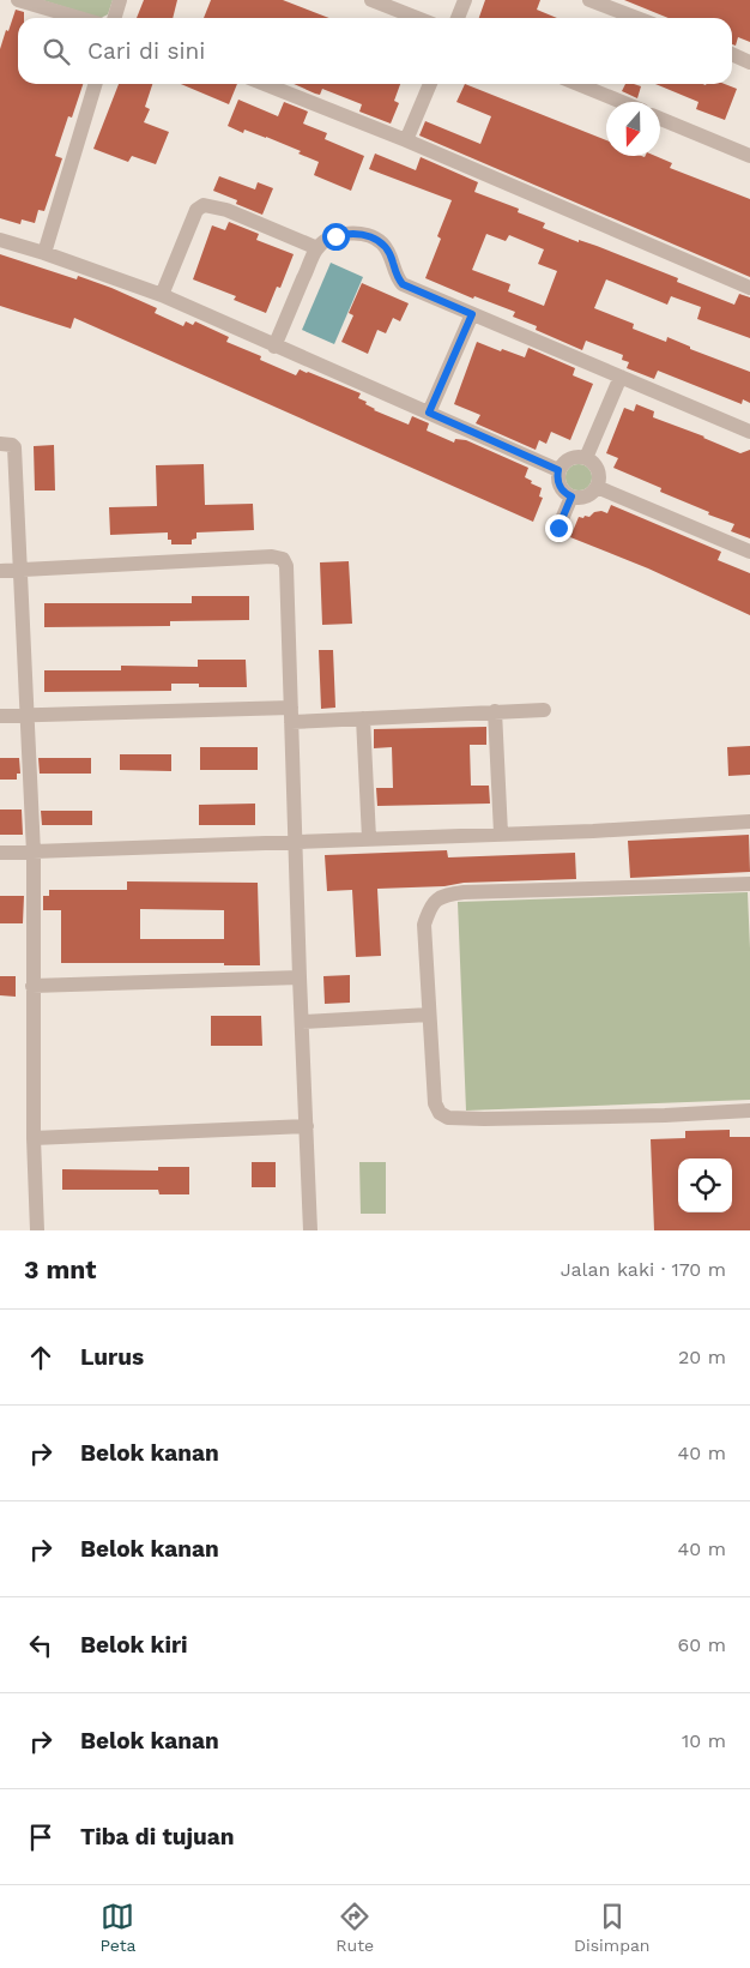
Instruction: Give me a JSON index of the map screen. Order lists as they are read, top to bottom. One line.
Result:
{"north":"bottom","page":{"search":"Cari di sini","heading":["3 mnt","Jalan kaki · 170 m"],"list":[["Lurus","20 m"],["Belok kanan","40 m"],["Belok kanan","40 m"],["Belok kiri","60 m"],["Belok kanan","10 m"],"Tiba di tujuan"],"nav":["Peta","Rute","Disimpan"]}}
